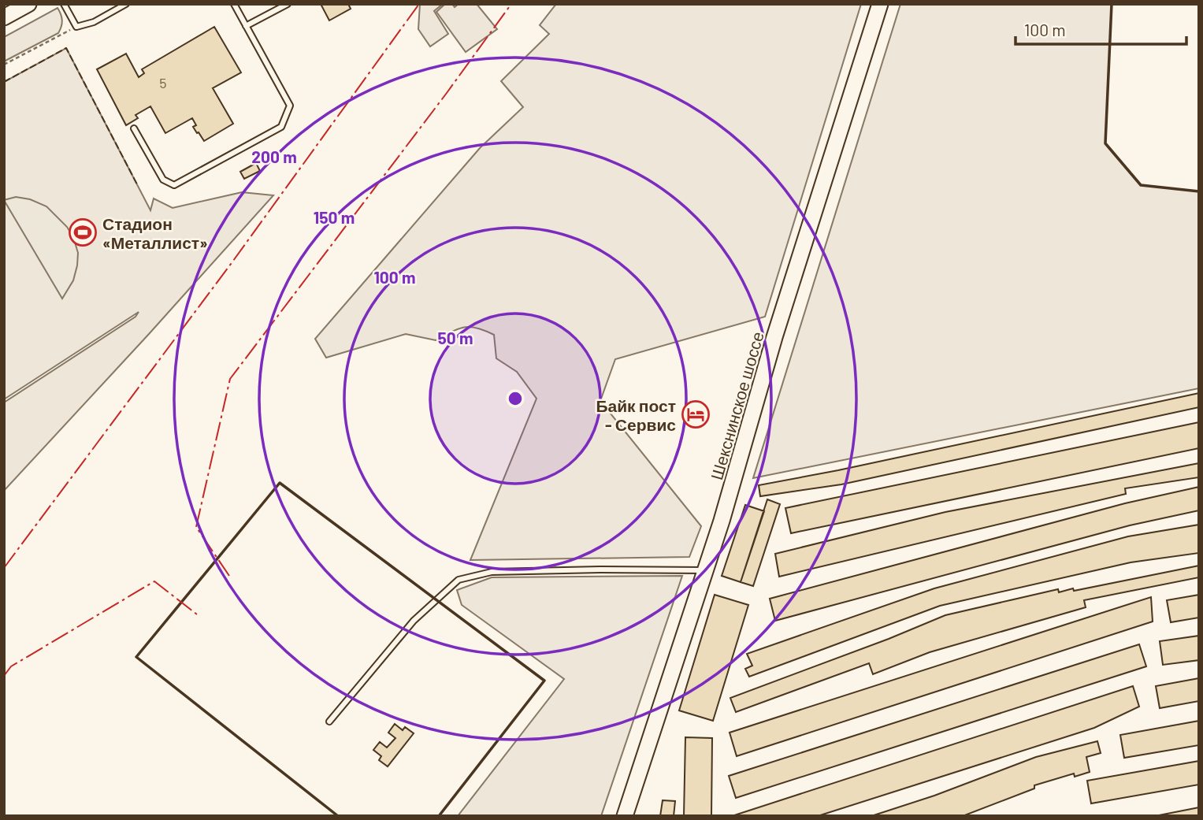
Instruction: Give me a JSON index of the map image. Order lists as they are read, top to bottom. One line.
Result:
{"streets":{"main road":["Шекснинское шоссе"]},"places":{"sports":["Стадион «Металлист»"],"hotel":["Байк пост - Сервис"]},"house_numbers":["5"],"scale_bar":"100 m","rings":["200 m","150 m","100 m","50 m"]}
